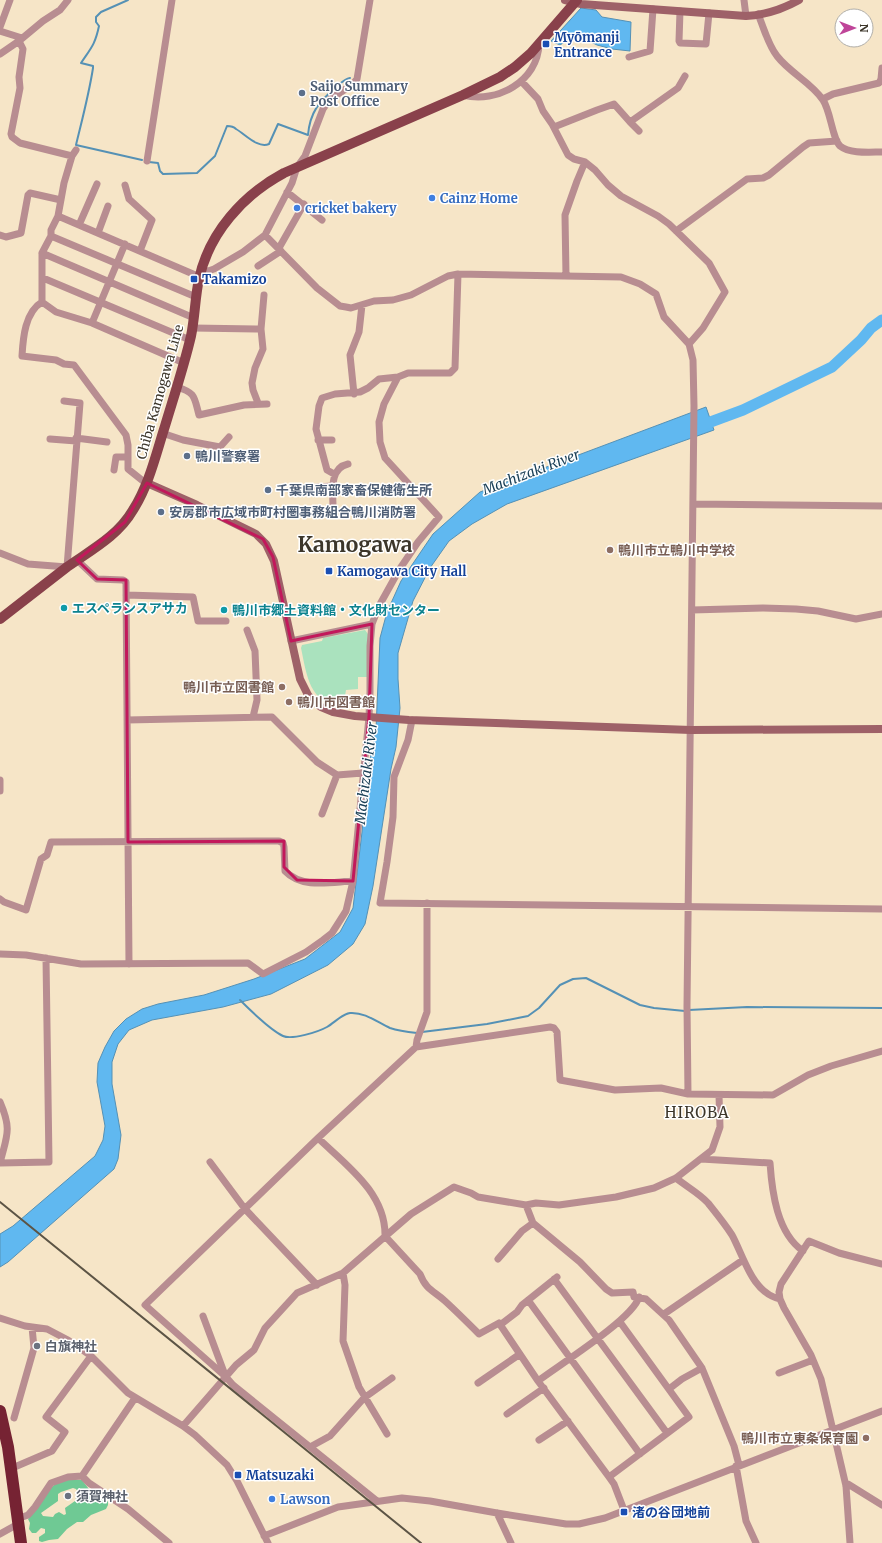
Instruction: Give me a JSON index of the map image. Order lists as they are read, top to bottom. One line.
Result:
{"streets":{"main road":["Chiba Kamogawa Line"]},"districts":["Kamogawa","HIROBA"],"water":["Machizaki River"],"places":{"transit":["Myōmanji Entrance","Takamizo","Kamogawa City Hall","Matsuzaki","渚の谷団地前"],"other":["Saijo Summary Post Office","Cainz Home","cricket bakery","鴨川警察署","千葉県南部家畜保健衛生所","安房郡市広域市町村圏事務組合鴨川消防署","鴨川市立鴨川中学校","エスペランスアサカ","鴨川市郷土資料館・文化財センター","鴨川市立図書館","鴨川市図書館","白旗神社","鴨川市立東条保育園","須賀神社","Lawson"]},"north":"right"}
